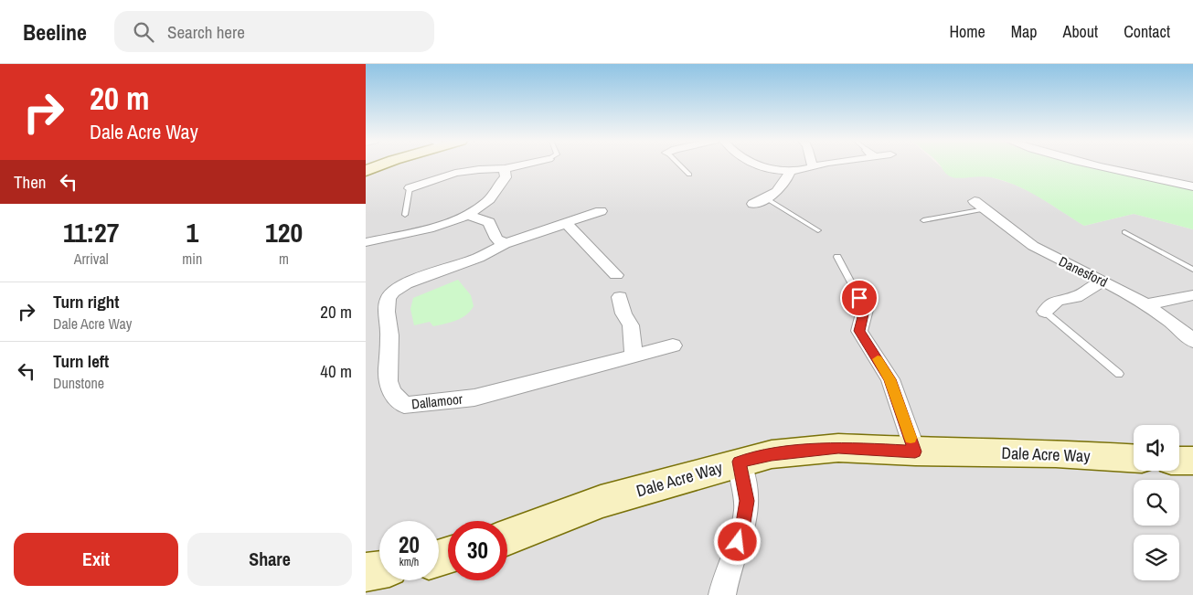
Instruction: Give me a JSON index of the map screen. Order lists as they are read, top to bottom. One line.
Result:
{"streets":{"street":["Danesford","Dallamoor","Dale Acre Way"]},"page":{"header":"Beeline","search":"Search here","nav":["Home","Map","About","Contact"],"turn":["20 m","Dale Acre Way"],"then":"Then","eta":["11:27","Arrival","1","min","120","m"],"list":[{"name":"Turn right","note":"Dale Acre Way","value":"20 m"},{"name":"Turn left","note":"Dunstone","value":"40 m"}],"speed":"20 km/h","limit":"30","buttons":["Exit","Share"]}}
